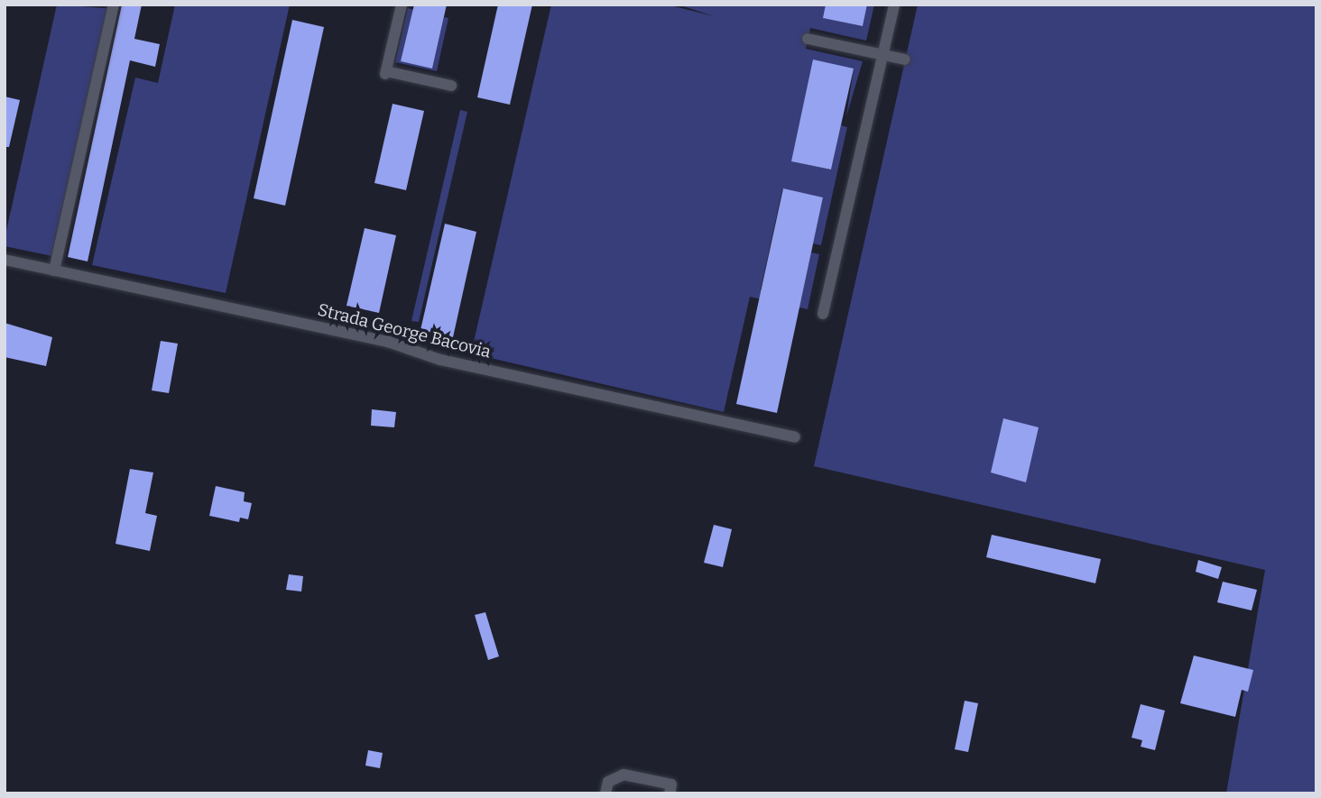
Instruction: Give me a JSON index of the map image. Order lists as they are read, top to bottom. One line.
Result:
{"streets":{"street":["Strada George Bacovia"]}}
